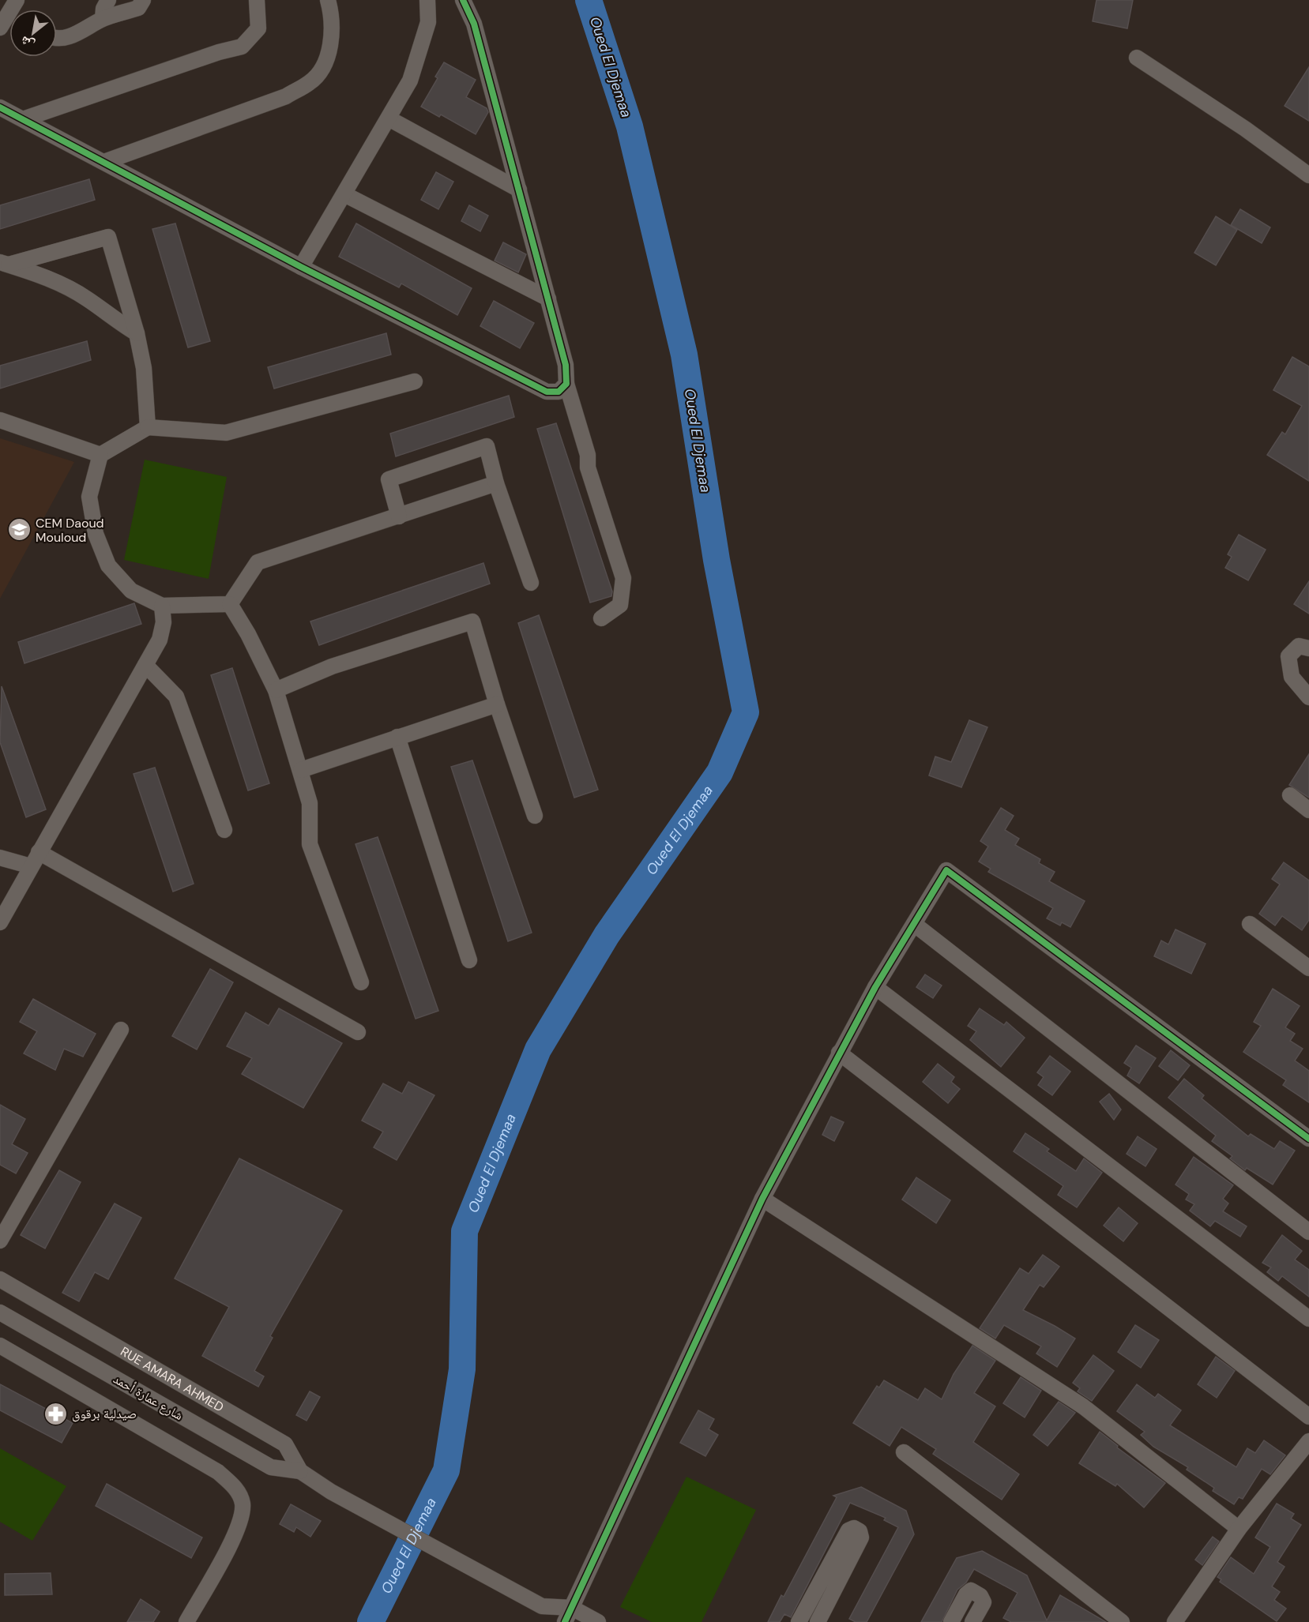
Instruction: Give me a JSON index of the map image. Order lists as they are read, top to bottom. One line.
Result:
{"streets":{"street":["RUE AMARA AHMED","شارع عمارة أحمد"]},"crossings":[["RUE AMARA AHMED","شارع عمارة أحمد"]],"water":["Oued El Djemaa"],"places":{"school or university":["CEM Daoud Mouloud"],"pharmacy":["صيدلية برقوق"]},"north":"bottom left"}
